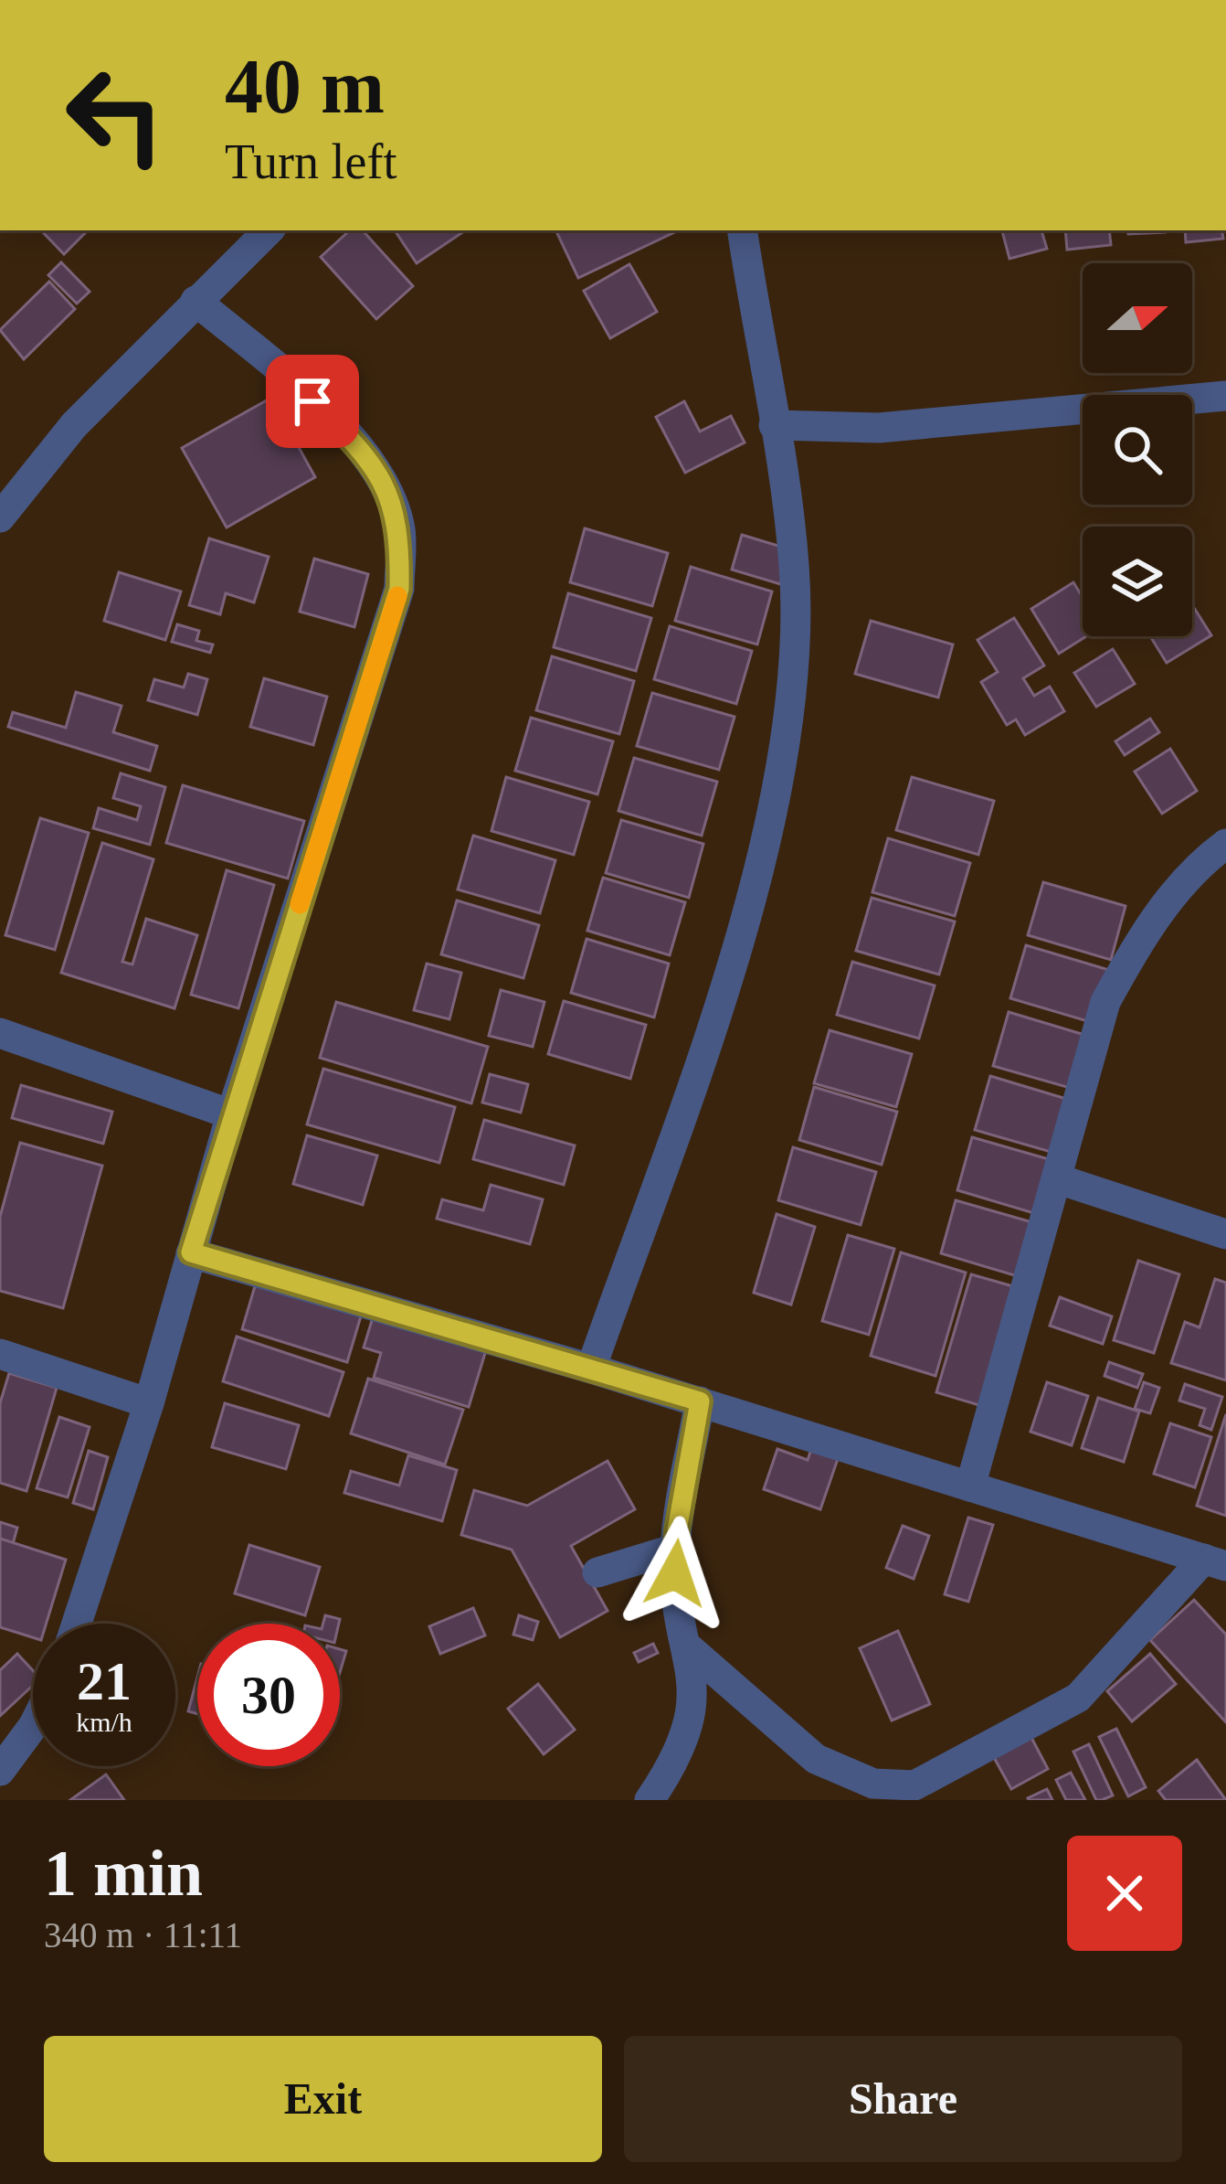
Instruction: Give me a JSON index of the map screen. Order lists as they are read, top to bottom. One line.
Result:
{"north":"right","page":{"turn":["40 m","Turn left"],"speed":"21 km/h","limit":"30","heading":["1 min","340 m · 11:11"],"buttons":["Exit","Share"]}}
